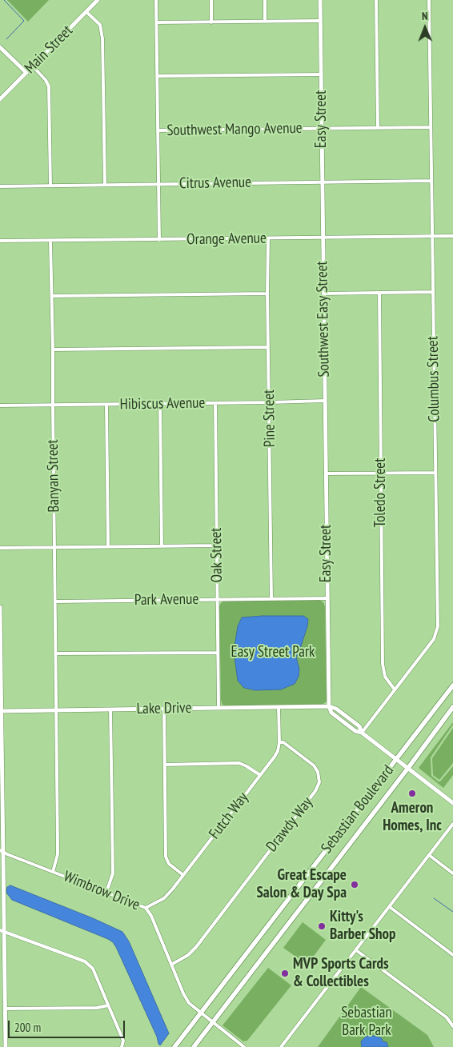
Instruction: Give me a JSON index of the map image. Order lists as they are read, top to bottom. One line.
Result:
{"streets":{"main road":["Sebastian Boulevard"],"street":["Main Street","Easy Street","Southwest Mango Avenue","Citrus Avenue","Orange Avenue","Southwest Easy Street","Columbus Street","Hibiscus Avenue","Pine Street","Banyan Street","Toledo Street","Oak Street","Park Avenue","Lake Drive","Futch Way","Drawdy Way","Wimbrow Drive"]},"crossings":[["Easy Street","Southwest Mango Avenue"],["Easy Street","Citrus Avenue"],["Easy Street","Orange Avenue"],["Easy Street","Southwest Easy Street"],["Easy Street","Hibiscus Avenue"],["Easy Street","Park Avenue"],["Easy Street","Lake Drive"],["Southwest Mango Avenue","Columbus Street"],["Citrus Avenue","Columbus Street"],["Orange Avenue","Southwest Easy Street"],["Orange Avenue","Columbus Street"],["Orange Avenue","Pine Street"],["Orange Avenue","Banyan Street"],["Southwest Easy Street","Hibiscus Avenue"],["Columbus Street","Toledo Street"],["Hibiscus Avenue","Pine Street"],["Hibiscus Avenue","Banyan Street"],["Hibiscus Avenue","Oak Street"],["Pine Street","Park Avenue"],["Banyan Street","Park Avenue"],["Banyan Street","Lake Drive"],["Banyan Street","Wimbrow Drive"],["Oak Street","Park Avenue"],["Oak Street","Lake Drive"],["Lake Drive","Futch Way"],["Sebastian Boulevard","Wimbrow Drive"],["Futch Way","Drawdy Way"],["Futch Way","Wimbrow Drive"],["Drawdy Way","Wimbrow Drive"]],"parks":["Easy Street Park","Sebastian Bark Park"],"places":["Ameron Homes, Inc","Great Escape Salon & Day Spa","Kitty's Barber Shop","MVP Sports Cards & Collectibles"],"scale_bar":"200 m","north":"top"}
